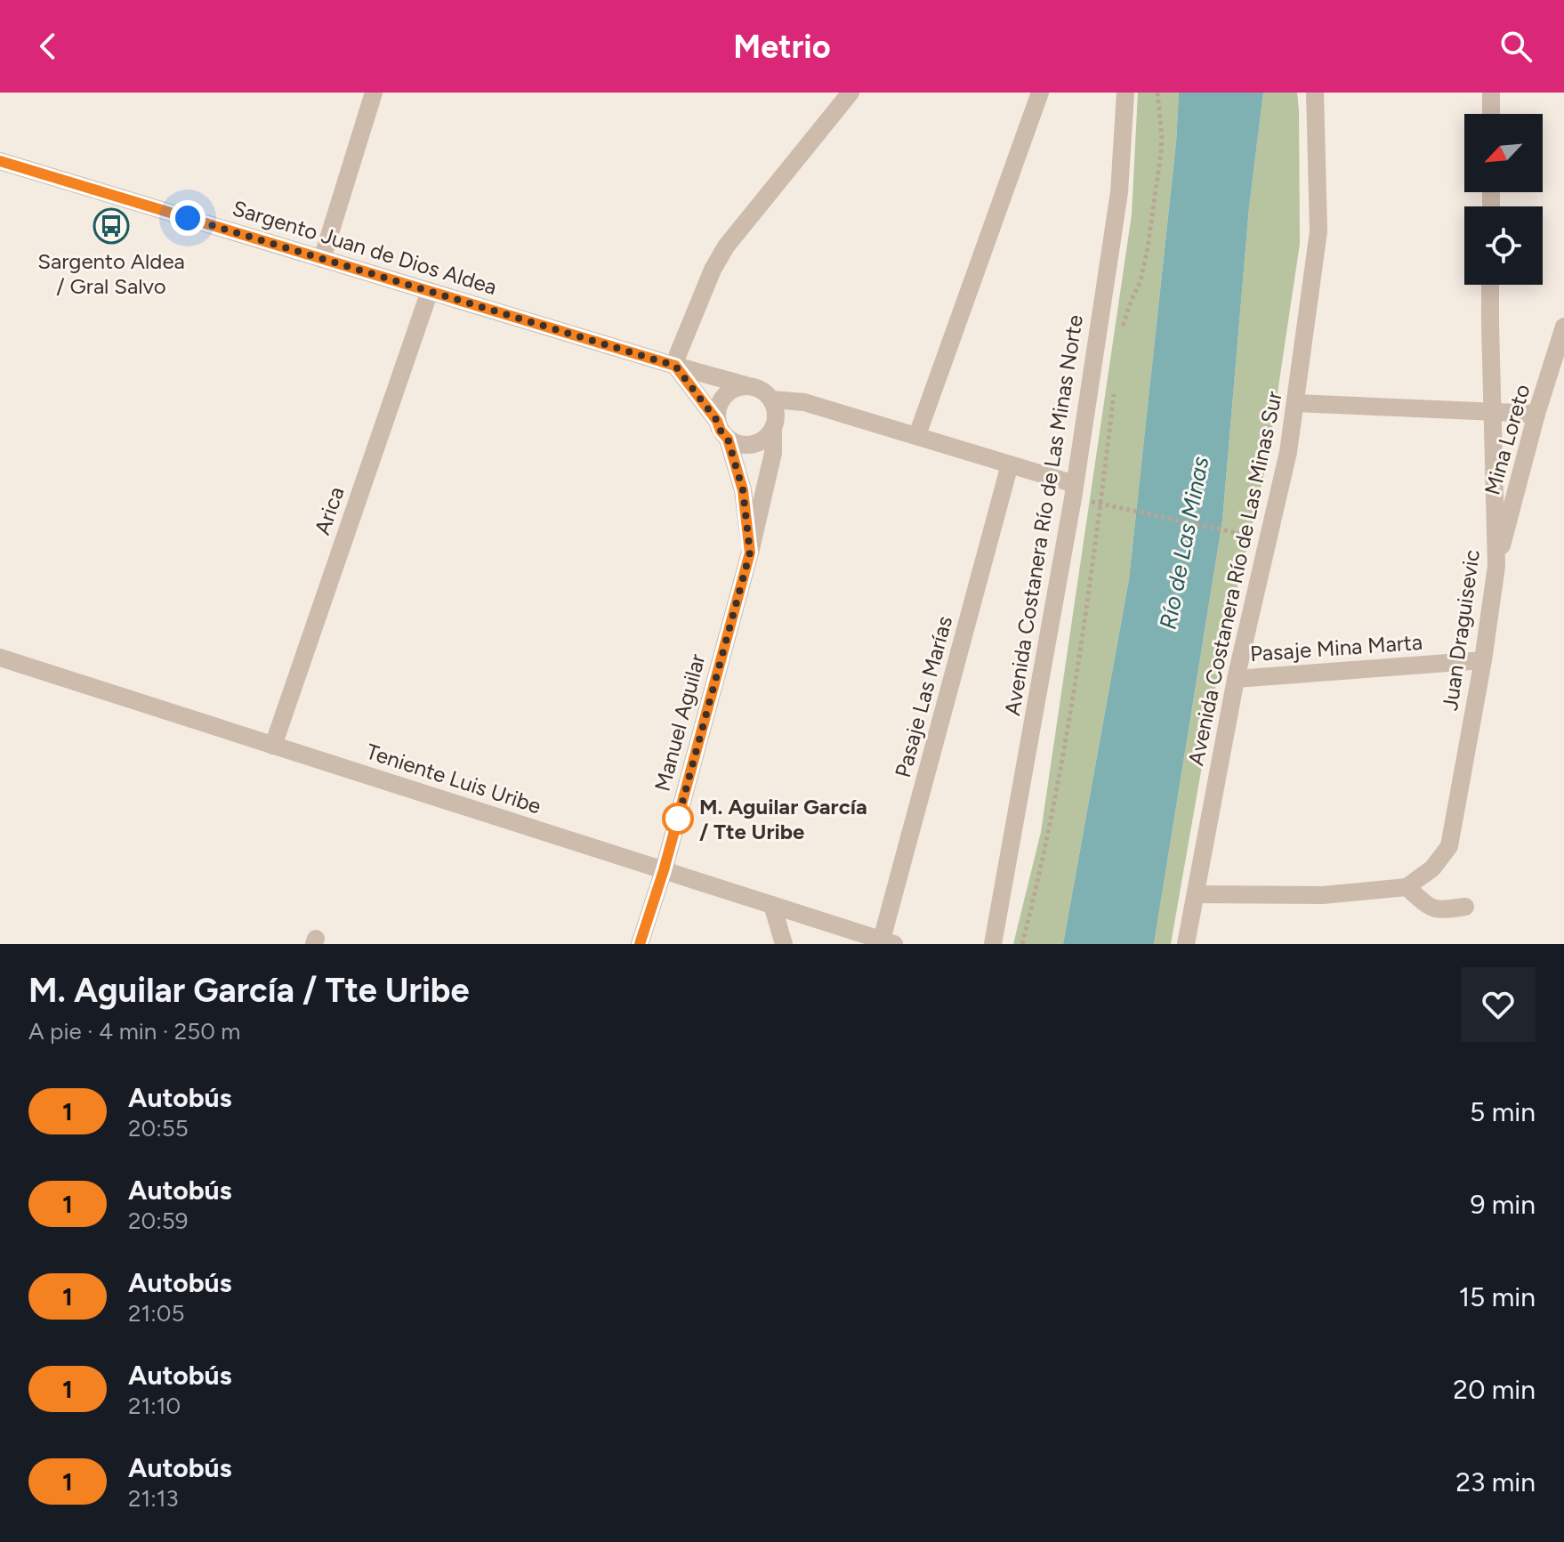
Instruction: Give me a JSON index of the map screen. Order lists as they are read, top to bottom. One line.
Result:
{"streets":{"street":["Sargento Juan de Dios Aldea","Mina Loreto","Arica","Avenida Costanera Río de Las Minas Norte","Avenida Costanera Río de Las Minas Sur","Juan Draguisevic","Pasaje Mina Marta","Pasaje Las Marías","Manuel Aguilar","Teniente Luis Uribe"]},"crossings":[["Sargento Juan de Dios Aldea","Arica"],["Sargento Juan de Dios Aldea","Manuel Aguilar"],["Mina Loreto","Juan Draguisevic"],["Arica","Teniente Luis Uribe"],["Avenida Costanera Río de Las Minas Sur","Pasaje Mina Marta"],["Juan Draguisevic","Pasaje Mina Marta"],["Pasaje Las Marías","Teniente Luis Uribe"],["Manuel Aguilar","Teniente Luis Uribe"]],"water":["Río de Las Minas"],"places":{"bus stop":["Sargento Aldea / Gral Salvo"],"other":["M. Aguilar García / Tte Uribe"]},"lines":["bus line 1"],"north":"bottom left","page":{"header":"Metrio","heading":["M. Aguilar García / Tte Uribe","A pie · 4 min · 250 m"],"list":[{"mark":"1","name":"Autobús","note":"20:55","value":"5 min"},{"mark":"1","name":"Autobús","note":"20:59","value":"9 min"},{"mark":"1","name":"Autobús","note":"21:05","value":"15 min"},{"mark":"1","name":"Autobús","note":"21:10","value":"20 min"},{"mark":"1","name":"Autobús","note":"21:13","value":"23 min"}]}}
